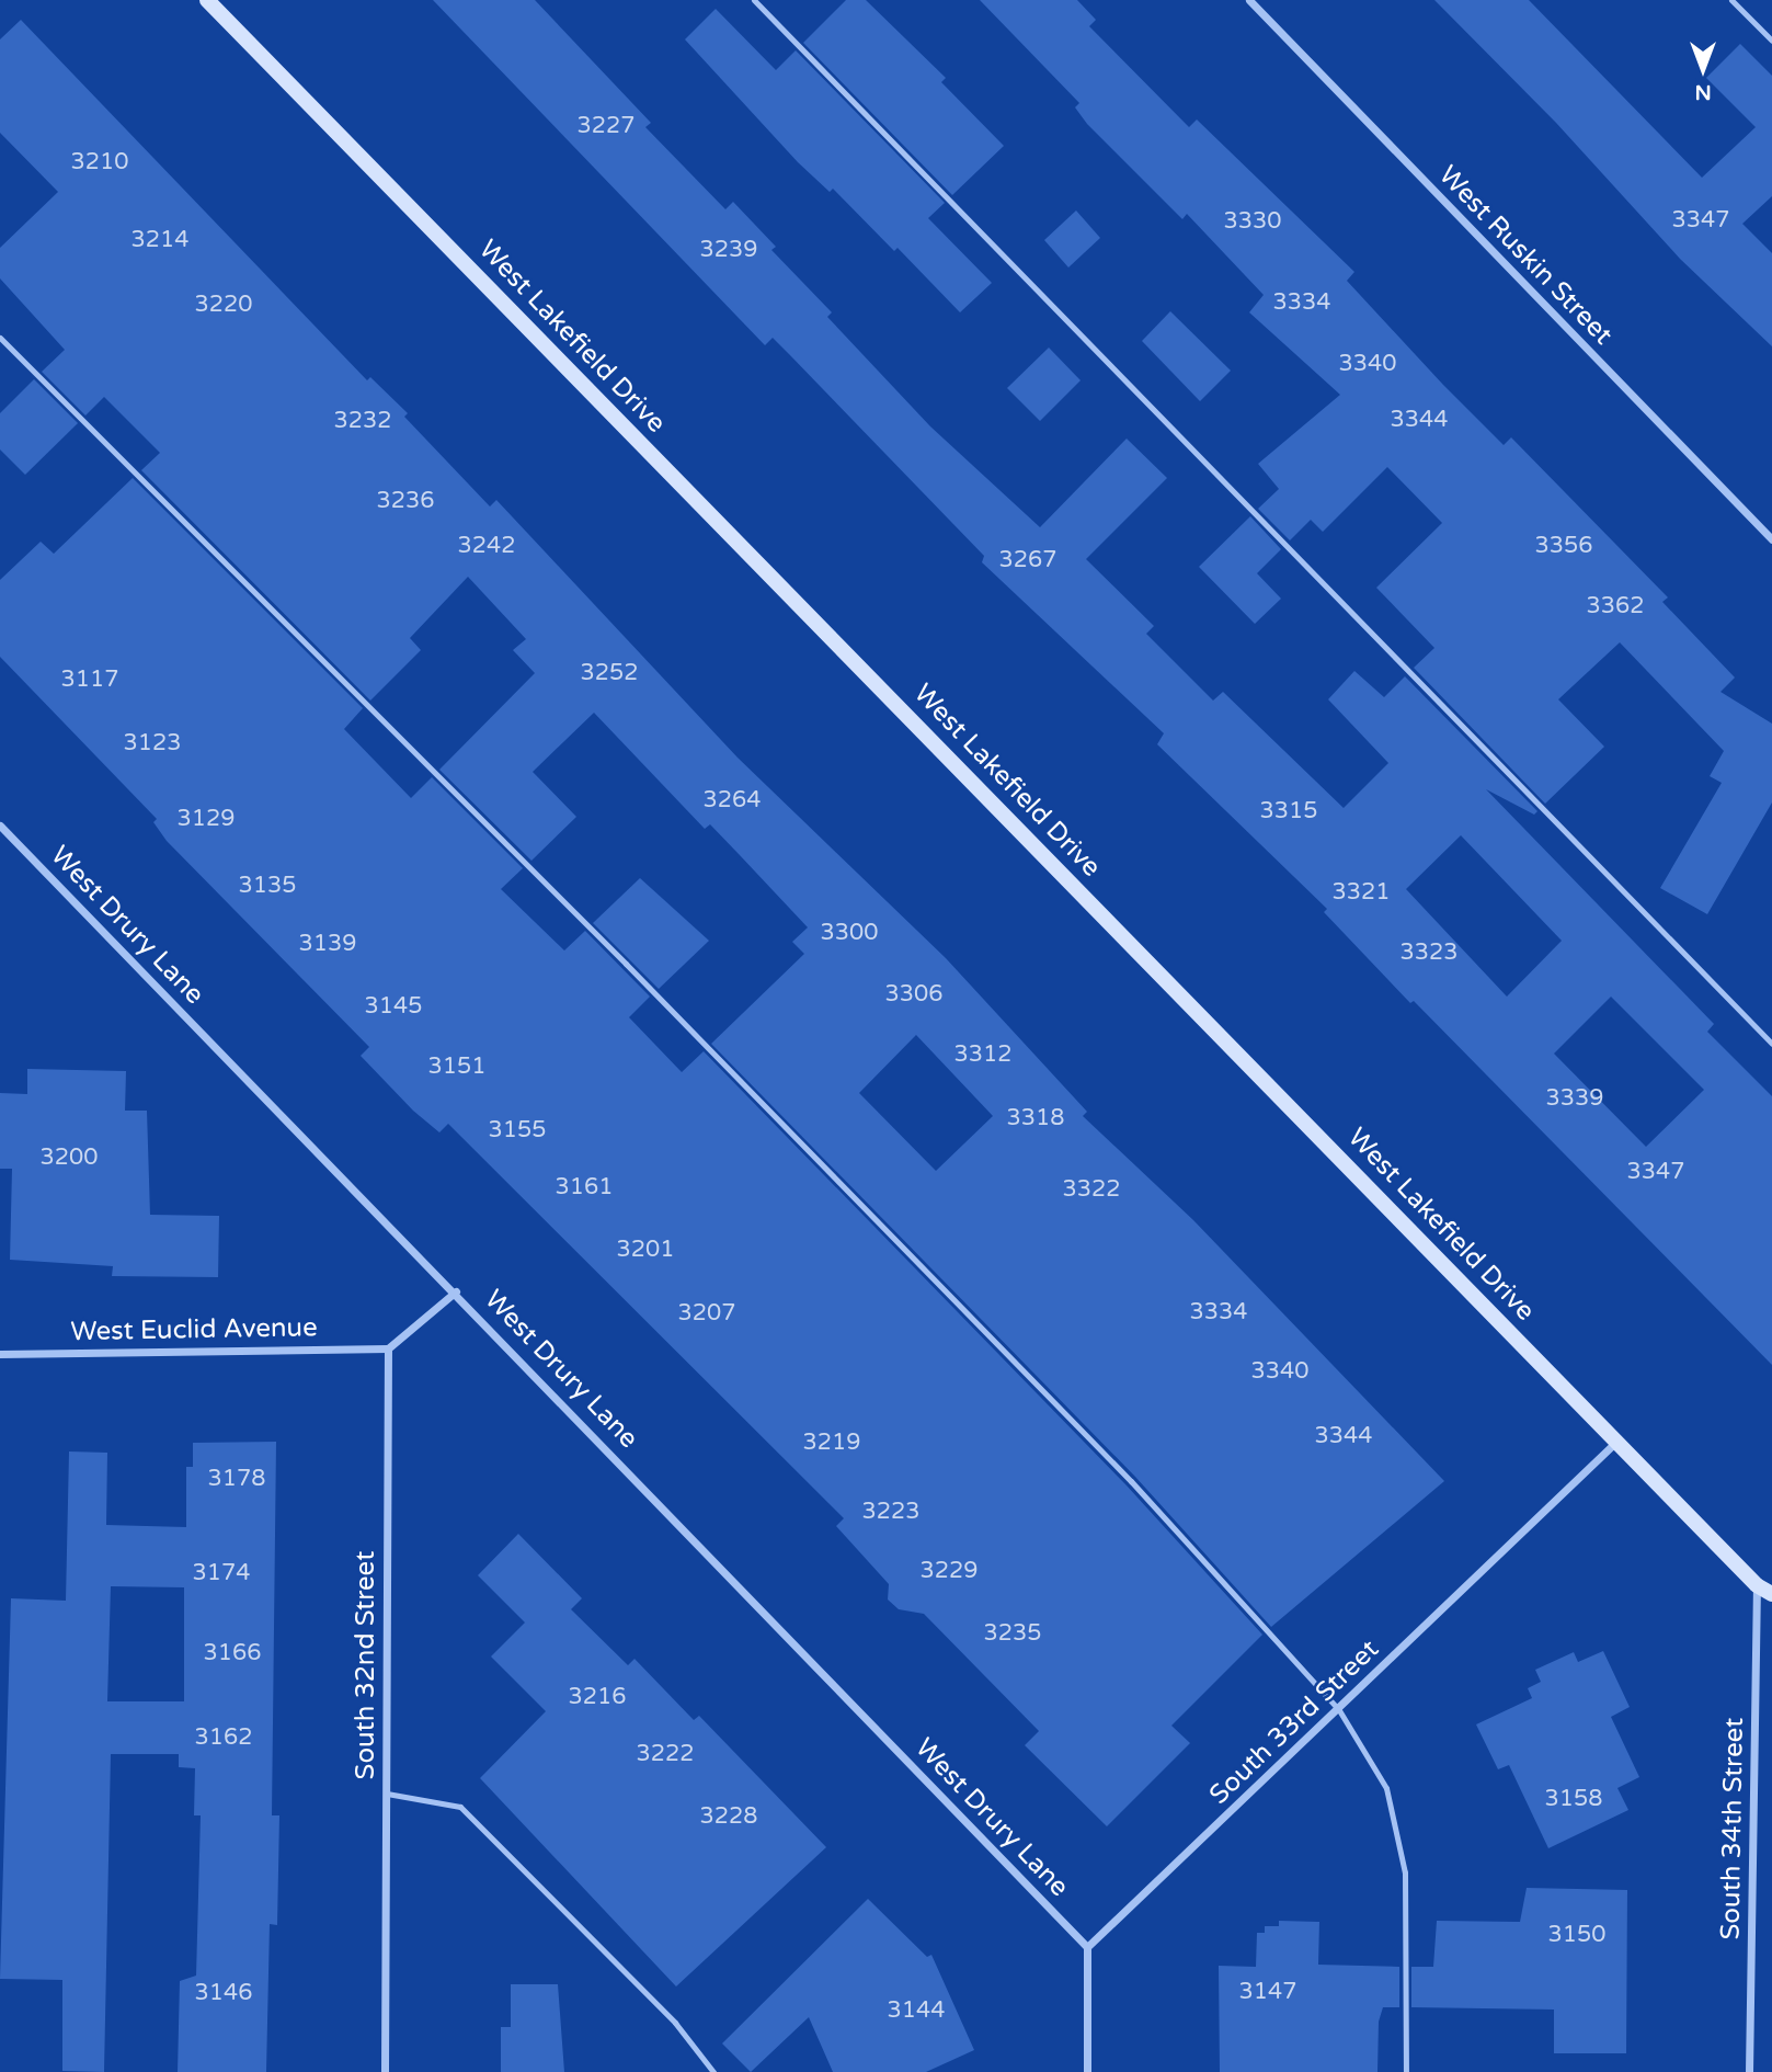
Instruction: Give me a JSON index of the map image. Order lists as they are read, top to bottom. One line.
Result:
{"streets":{"street":["West Ruskin Street","West Lakefield Drive","West Drury Lane","West Euclid Avenue","South 32nd Street","South 33rd Street","South 34th Street"]},"crossings":[["West Lakefield Drive","South 33rd Street"],["West Lakefield Drive","South 34th Street"],["West Drury Lane","South 33rd Street"],["West Euclid Avenue","South 32nd Street"]],"house_numbers":["3227","3210","3347","3330","3214","3239","3334","3220","3340","3344","3232","3236","3242","3356","3267","3362","3252","3117","3123","3264","3315","3129","3135","3321","3300","3139","3323","3306","3145","3312","3151","3339","3318","3155","3200","3347","3161","3322","3201","3334","3207","3340","3344","3219","3178","3223","3229","3174","3235","3166","3216","3162","3222","3158","3228","3150","3147","3146","3144"],"north":"bottom"}
